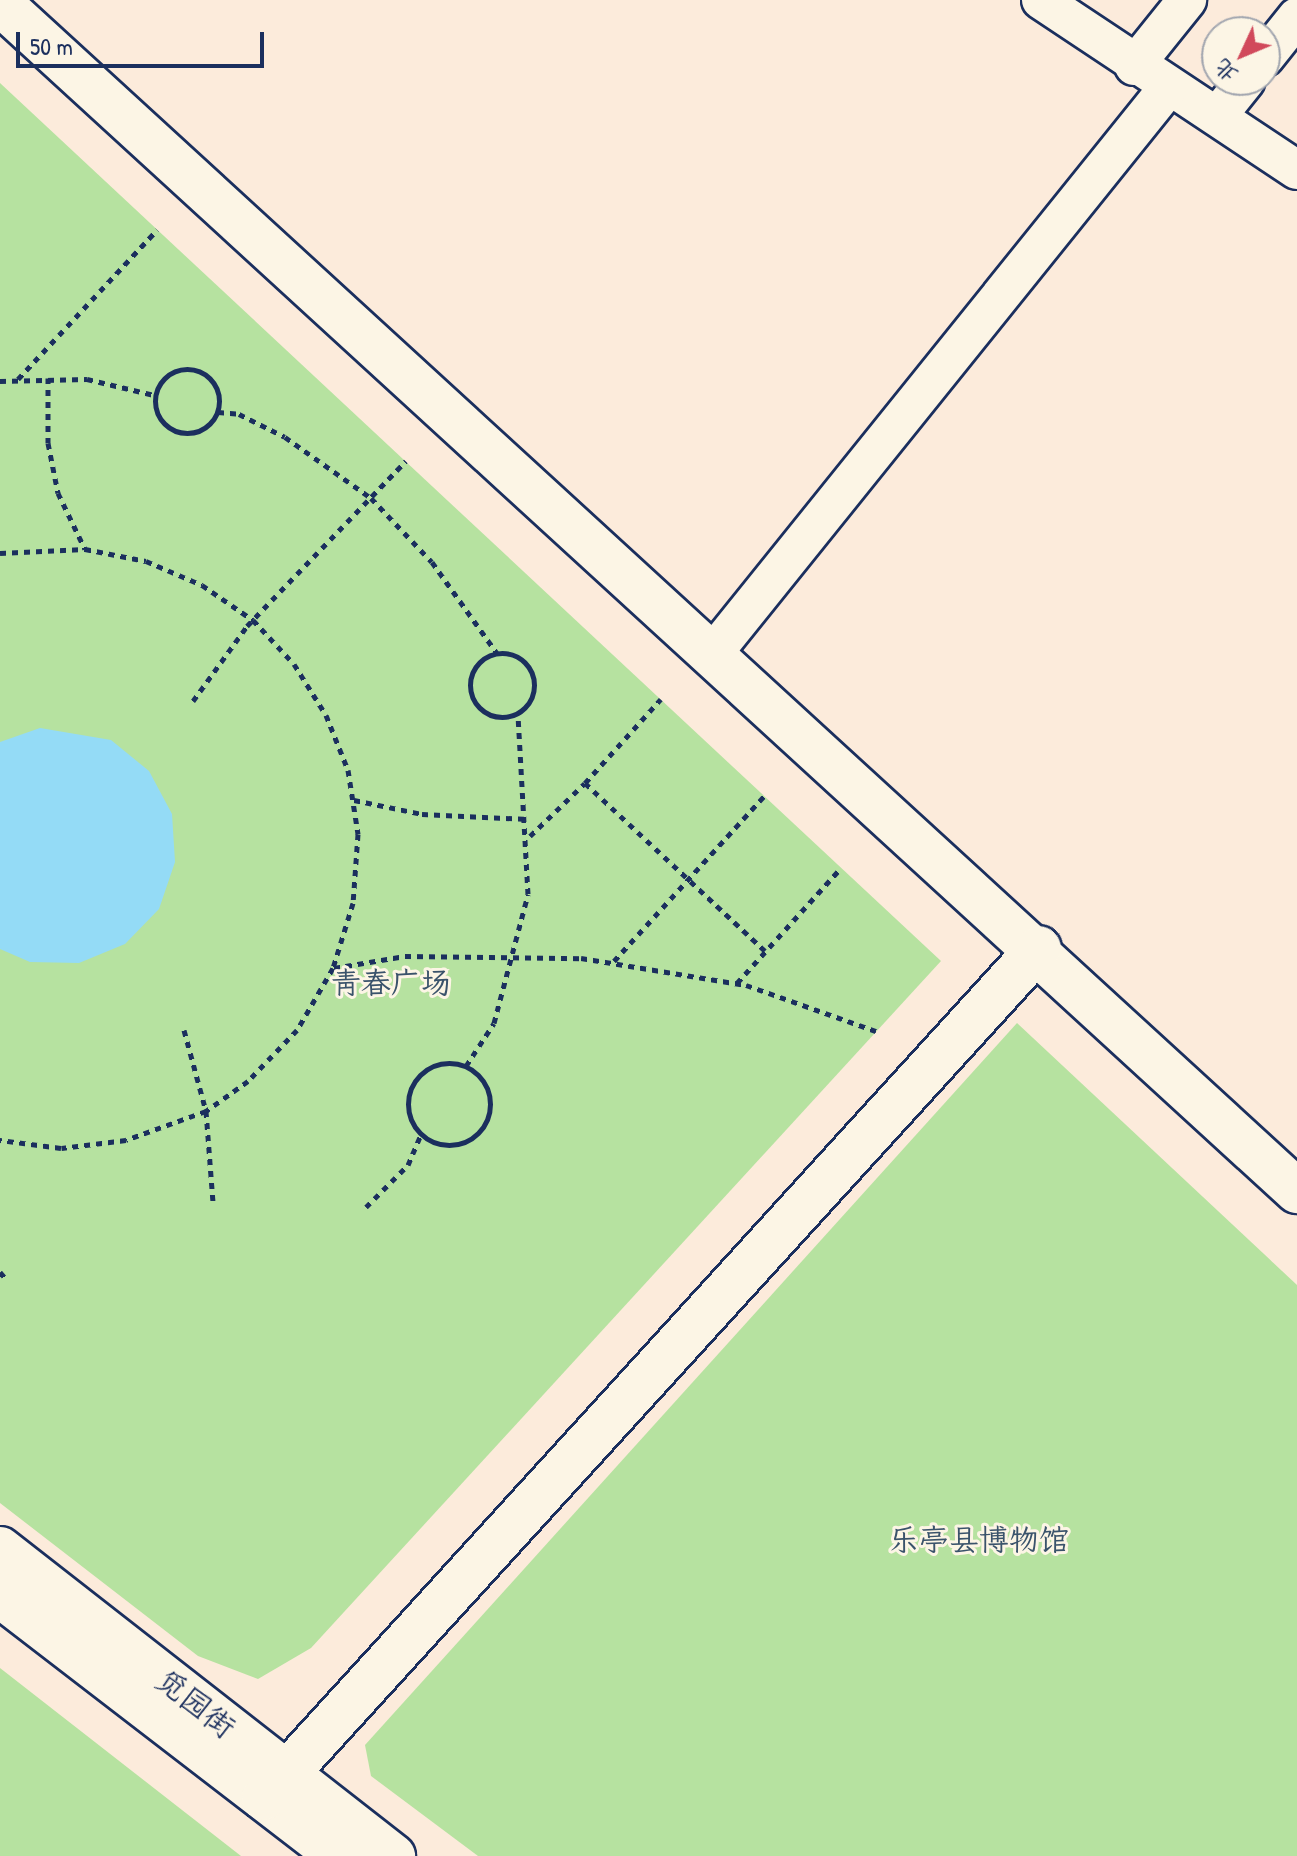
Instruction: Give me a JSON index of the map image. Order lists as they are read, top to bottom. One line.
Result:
{"streets":{"street":["觅园街"]},"parks":["青春广场","乐亭县博物馆"],"scale_bar":"50 m","north":"bottom left"}
